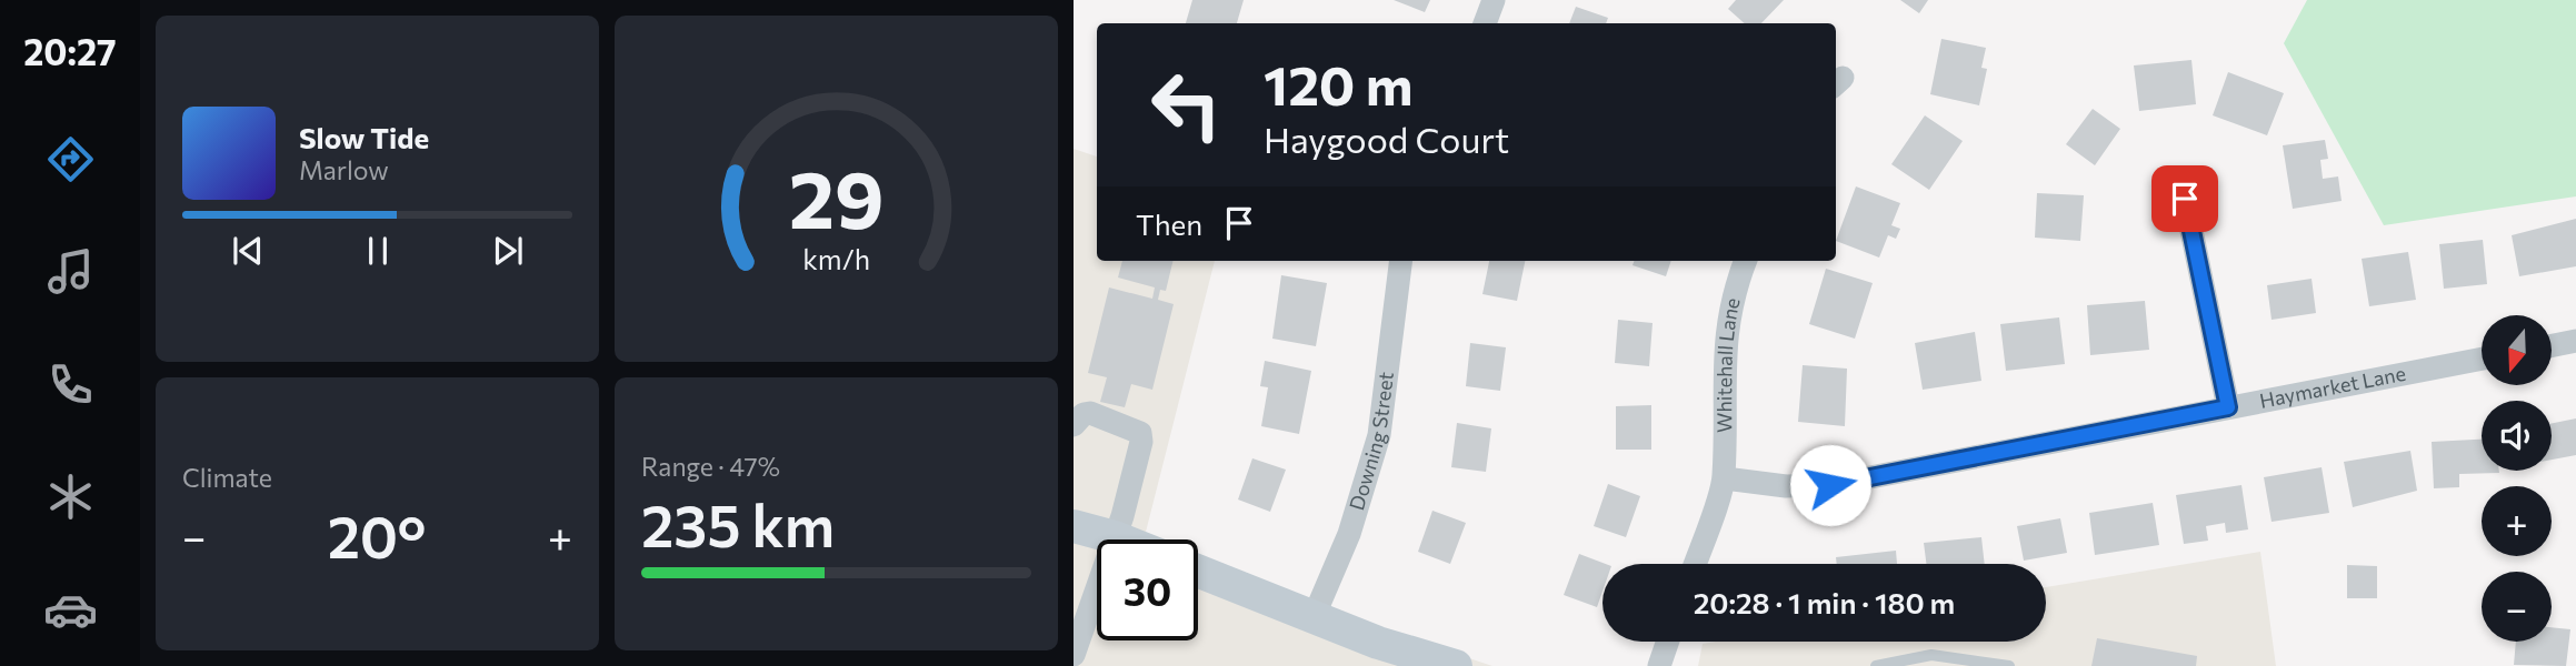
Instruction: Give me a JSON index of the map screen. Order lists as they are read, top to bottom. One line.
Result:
{"streets":{"street":["Whitehall Lane","Haymarket Lane","Downing Street"]},"crossings":[["Whitehall Lane","Haymarket Lane"]],"north":"bottom","page":{"tabs":"20:27","turn":["120 m","Haygood Court"],"song":["Slow Tide","Marlow"],"then":"Then","map_buttons":["+","−"],"tile":["Climate",["Range · 47%","235 km"]],"heat":["−","20°","+"],"limit":"30","trip":"20:28 · 1 min · 180 m","gauge":["29","km/h"]}}
